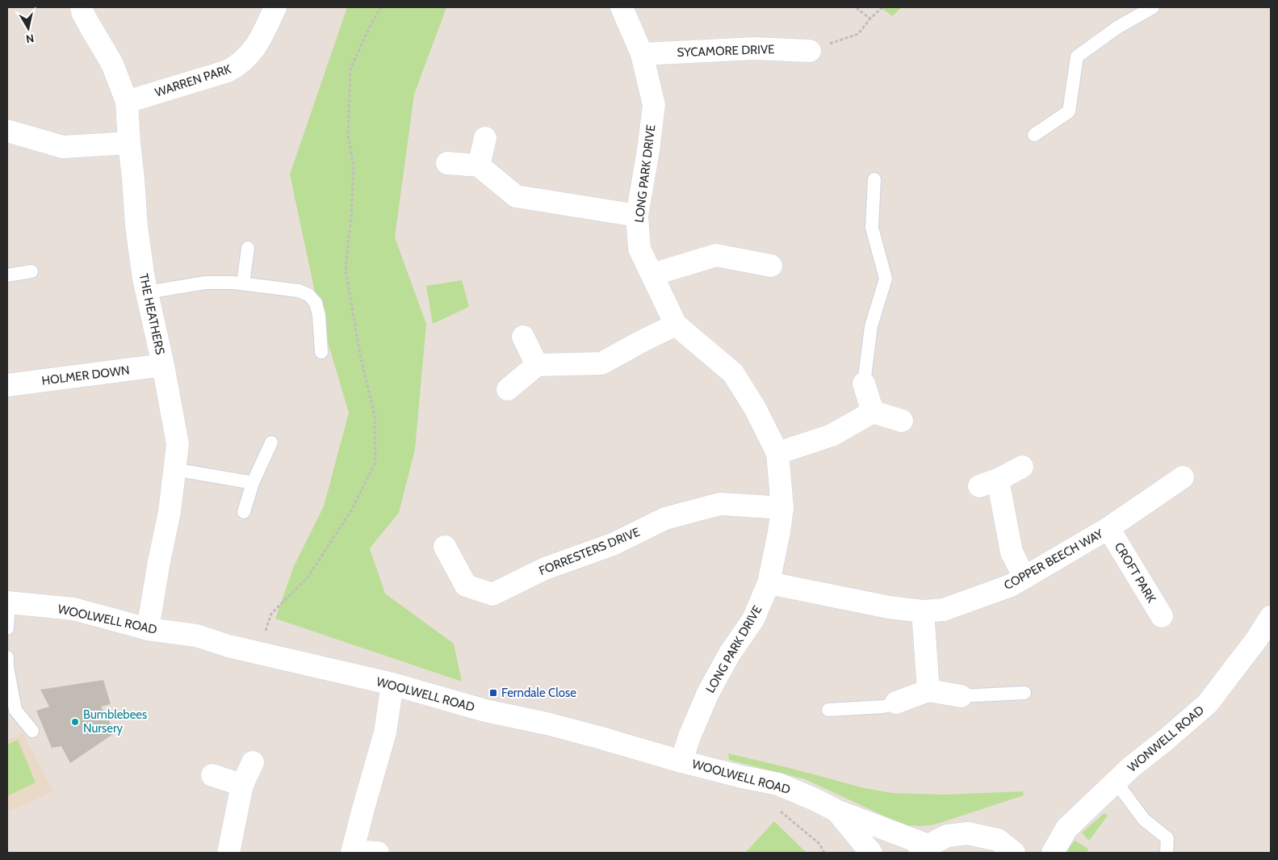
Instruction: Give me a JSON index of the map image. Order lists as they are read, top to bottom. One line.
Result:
{"streets":{"street":["SYCAMORE DRIVE","WARREN PARK","LONG PARK DRIVE","THE HEATHERS","HOLMER DOWN","FORRESTERS DRIVE","COPPER BEECH WAY","CROFT PARK","WOOLWELL ROAD","WONWELL ROAD"]},"crossings":[["SYCAMORE DRIVE","LONG PARK DRIVE"],["WARREN PARK","THE HEATHERS"],["LONG PARK DRIVE","FORRESTERS DRIVE"],["LONG PARK DRIVE","COPPER BEECH WAY"],["LONG PARK DRIVE","WOOLWELL ROAD"],["THE HEATHERS","HOLMER DOWN"],["THE HEATHERS","WOOLWELL ROAD"],["COPPER BEECH WAY","CROFT PARK"]],"places":{"transit":["Ferndale Close"],"other":["Bumblebees Nursery"]},"north":"bottom"}
